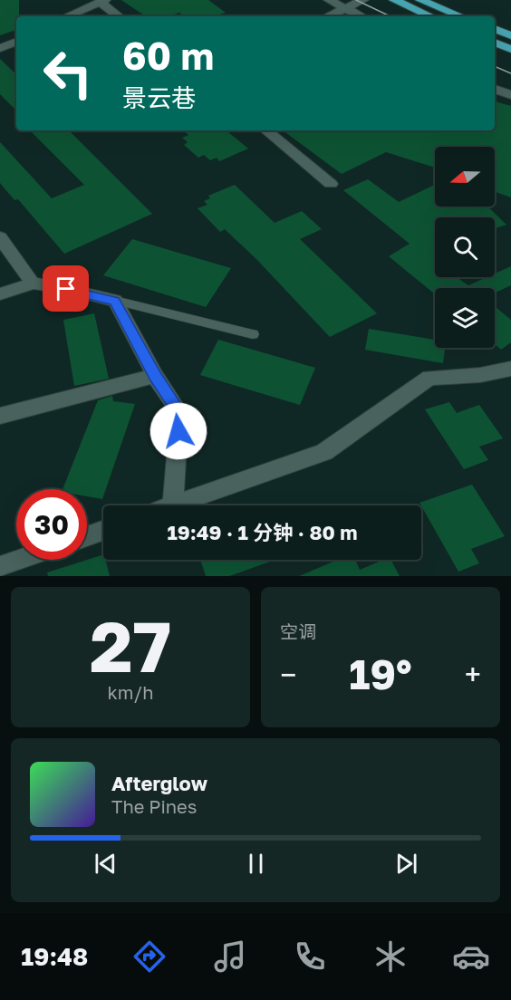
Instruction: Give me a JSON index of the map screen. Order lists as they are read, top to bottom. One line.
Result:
{"north":"left","page":{"turn":["60 m","景云巷"],"limit":"30","trip":"19:49 · 1 分钟 · 80 m","tile":[["27","km/h"],"空调"],"heat":["−","19°","+"],"song":["Afterglow","The Pines"],"tabs":"19:48"}}
